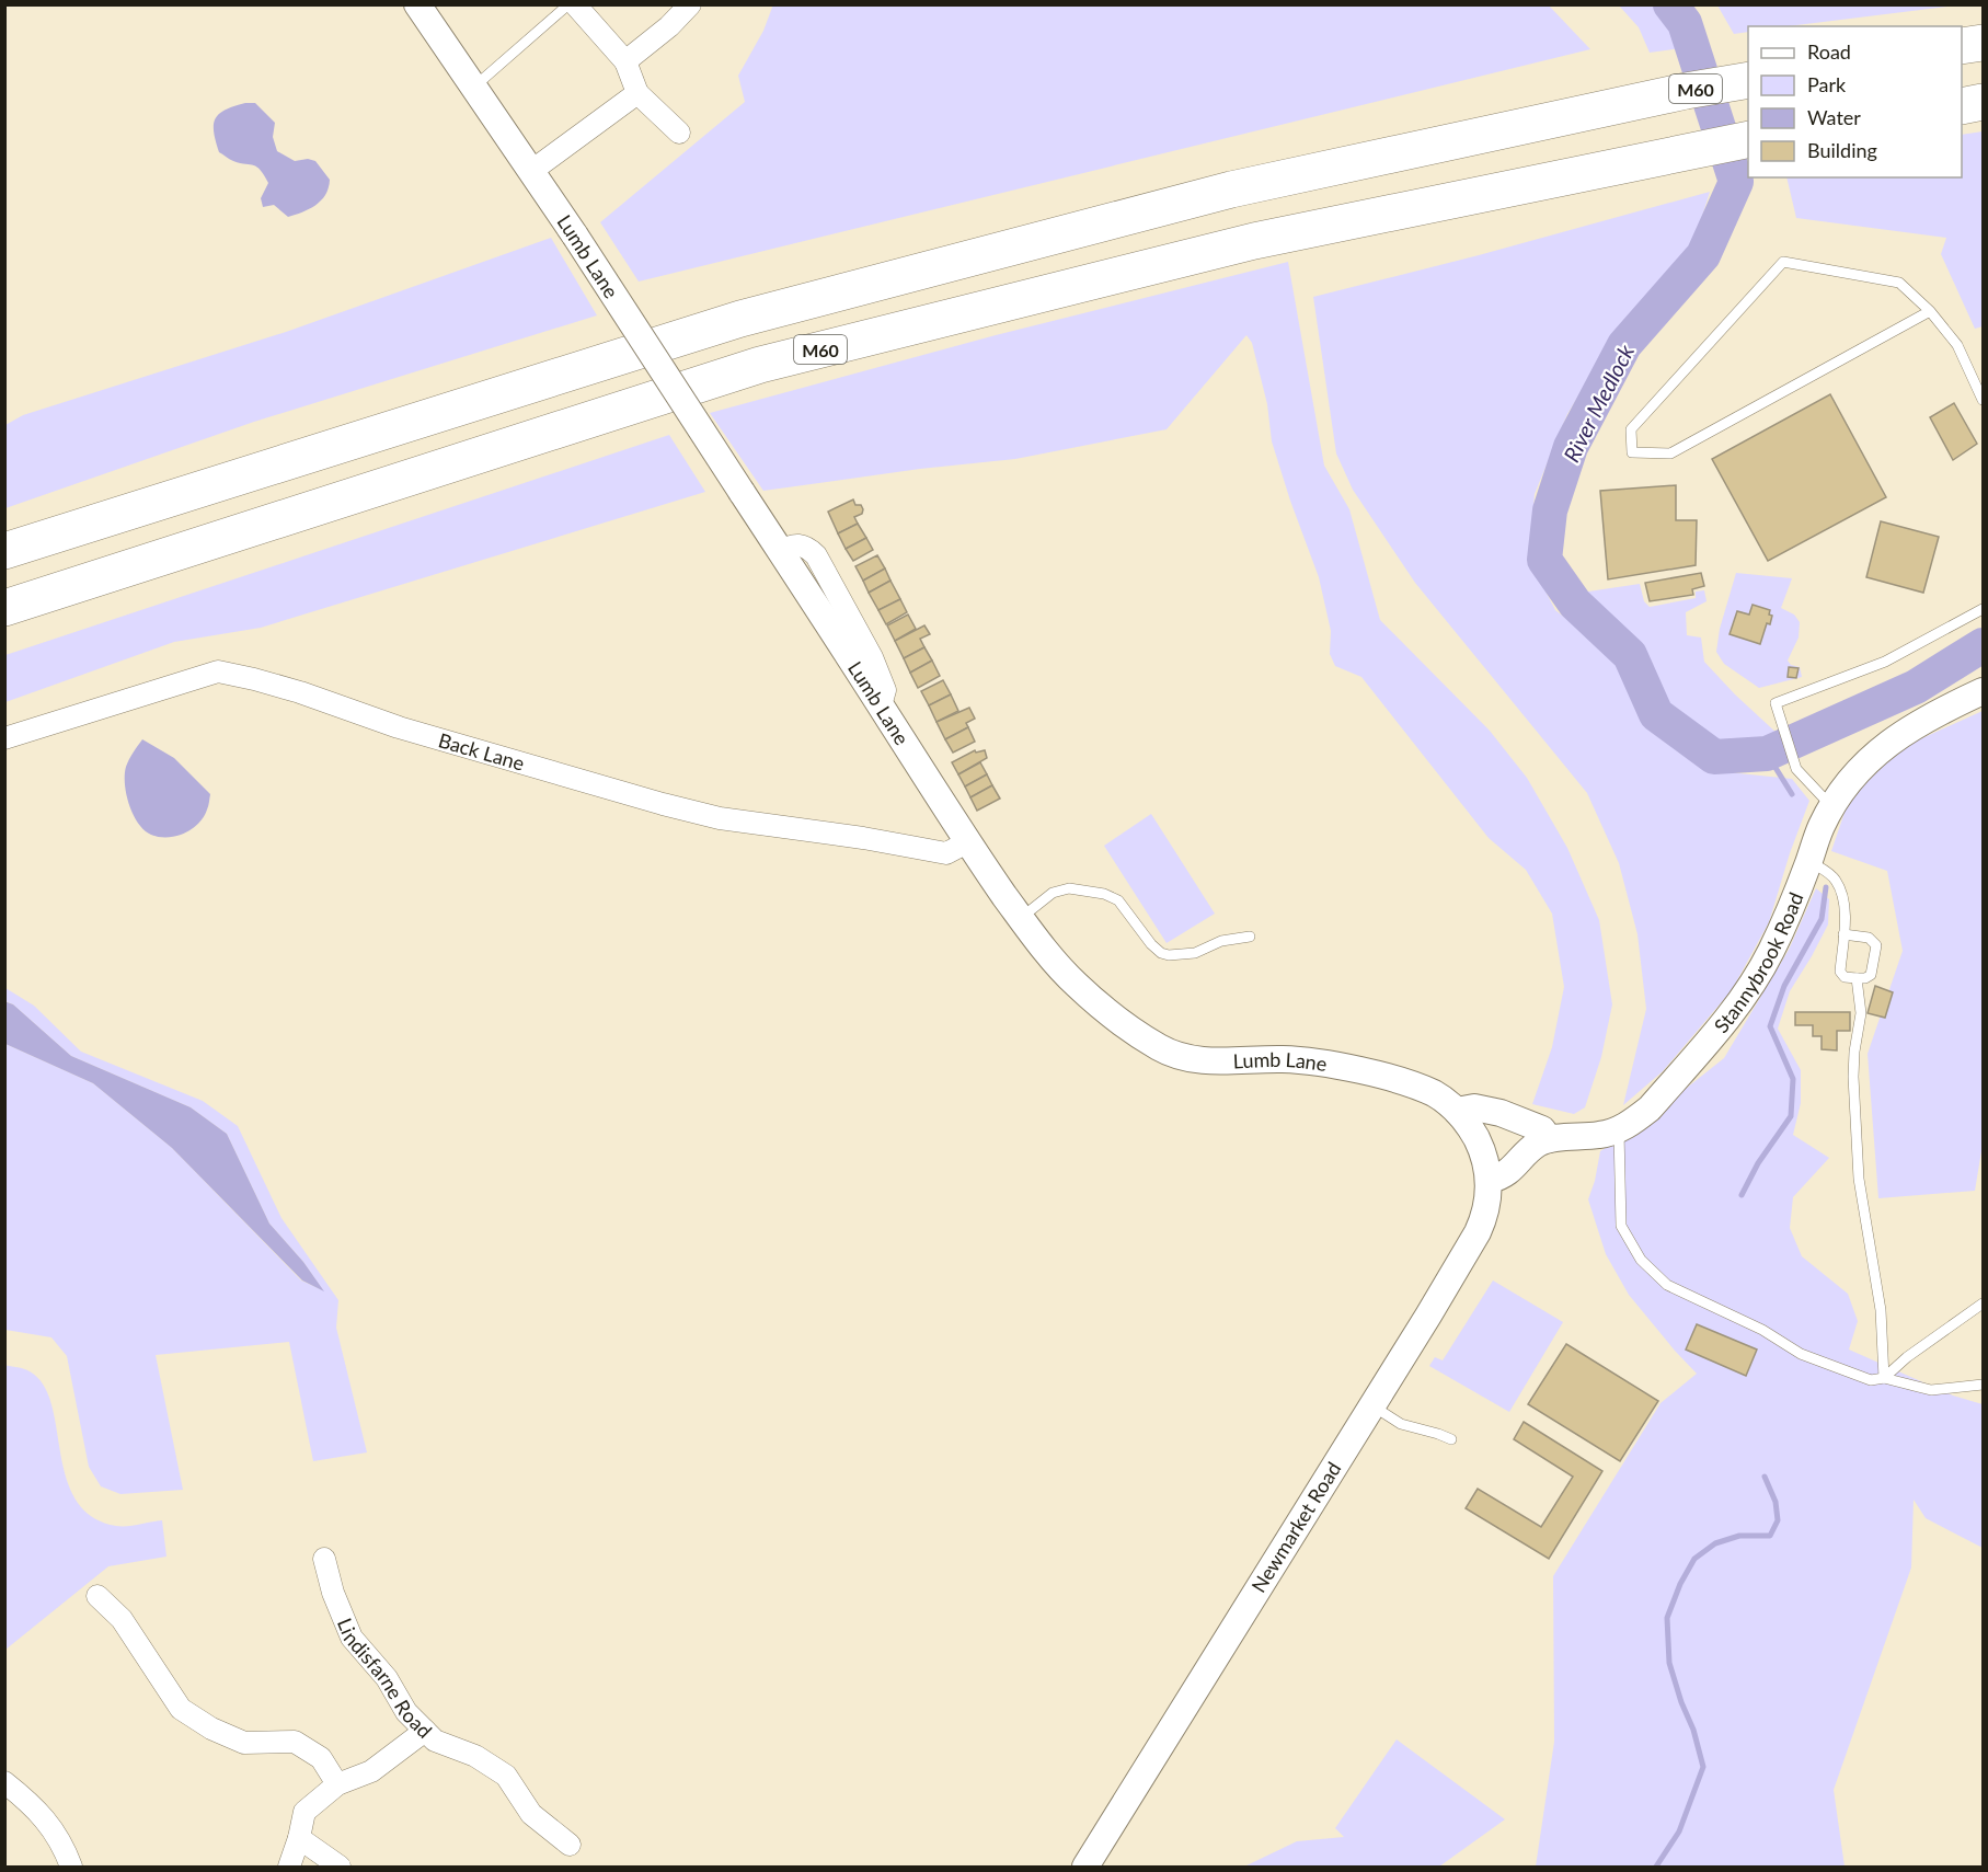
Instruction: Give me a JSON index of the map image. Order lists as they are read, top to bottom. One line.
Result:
{"streets":{"highway":["M60"],"street":["Lumb Lane","Back Lane","Stannybrook Road","Newmarket Road","Lindisfarne Road"]},"crossings":[["Lumb Lane","Back Lane"],["Lumb Lane","Newmarket Road"]],"water":["River Medlock"],"legend":["Road","Park","Water","Building"]}
